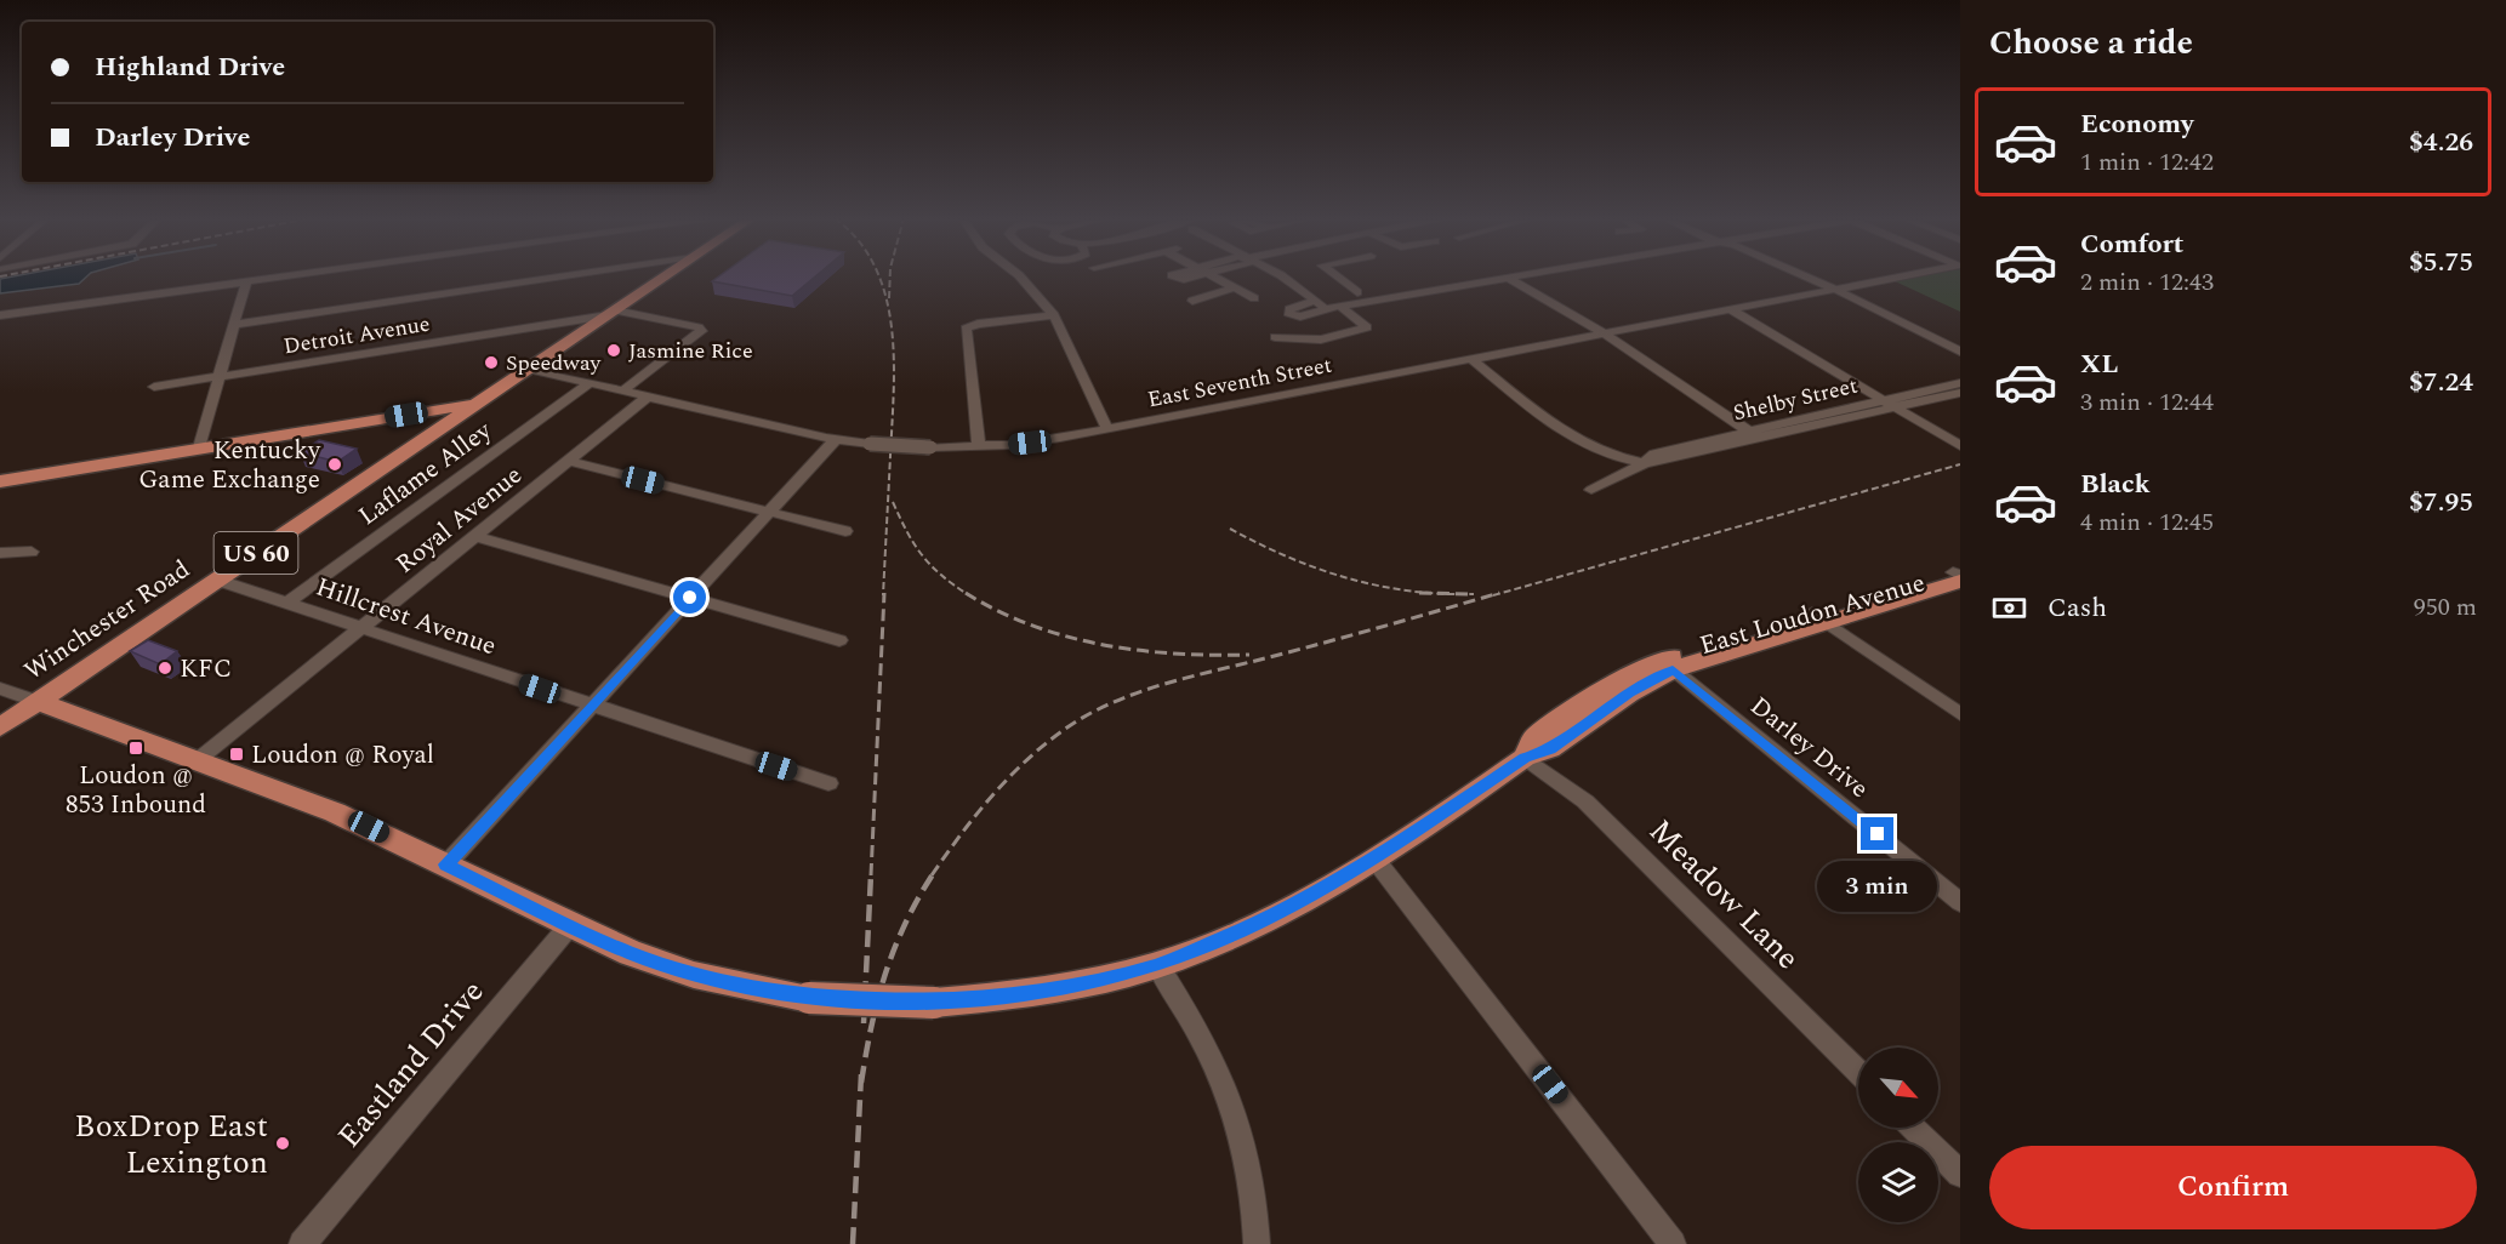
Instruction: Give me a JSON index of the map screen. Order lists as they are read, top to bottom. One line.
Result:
{"streets":{"main road":["US 60","East Loudon Avenue","Winchester Road"],"street":["Detroit Avenue","East Seventh Street","Shelby Street","Laflame Alley","Royal Avenue","Hillcrest Avenue","Darley Drive","Meadow Lane","Eastland Drive"]},"crossings":[["Detroit Avenue","East Seventh Street"],["Detroit Avenue","Winchester Road"],["East Seventh Street","Laflame Alley"],["East Seventh Street","Royal Avenue"],["East Seventh Street","Winchester Road"],["Laflame Alley","Hillcrest Avenue"],["Royal Avenue","East Loudon Avenue"],["Royal Avenue","Hillcrest Avenue"],["East Loudon Avenue","Winchester Road"],["East Loudon Avenue","Darley Drive"],["East Loudon Avenue","Meadow Lane"],["East Loudon Avenue","Eastland Drive"],["Hillcrest Avenue","Winchester Road"]],"places":{"other":["Jasmine Rice","Speedway","Kentucky Game Exchange","KFC","BoxDrop East Lexington"],"transit":["Loudon @ 853 Inbound","Loudon @ Royal"]},"north":"bottom right","page":{"heading":"Choose a ride","banner":["Highland Drive","Darley Drive"],"list":[{"name":"Economy","note":"1 min · 12:42","value":"$4.26"},{"name":"Comfort","note":"2 min · 12:43","value":"$5.75"},{"name":"XL","note":"3 min · 12:44","value":"$7.24"},{"name":"Black","note":"4 min · 12:45","value":"$7.95"}],"pay":["Cash","950 m"],"bubble":"3 min","buttons":"Confirm"}}
